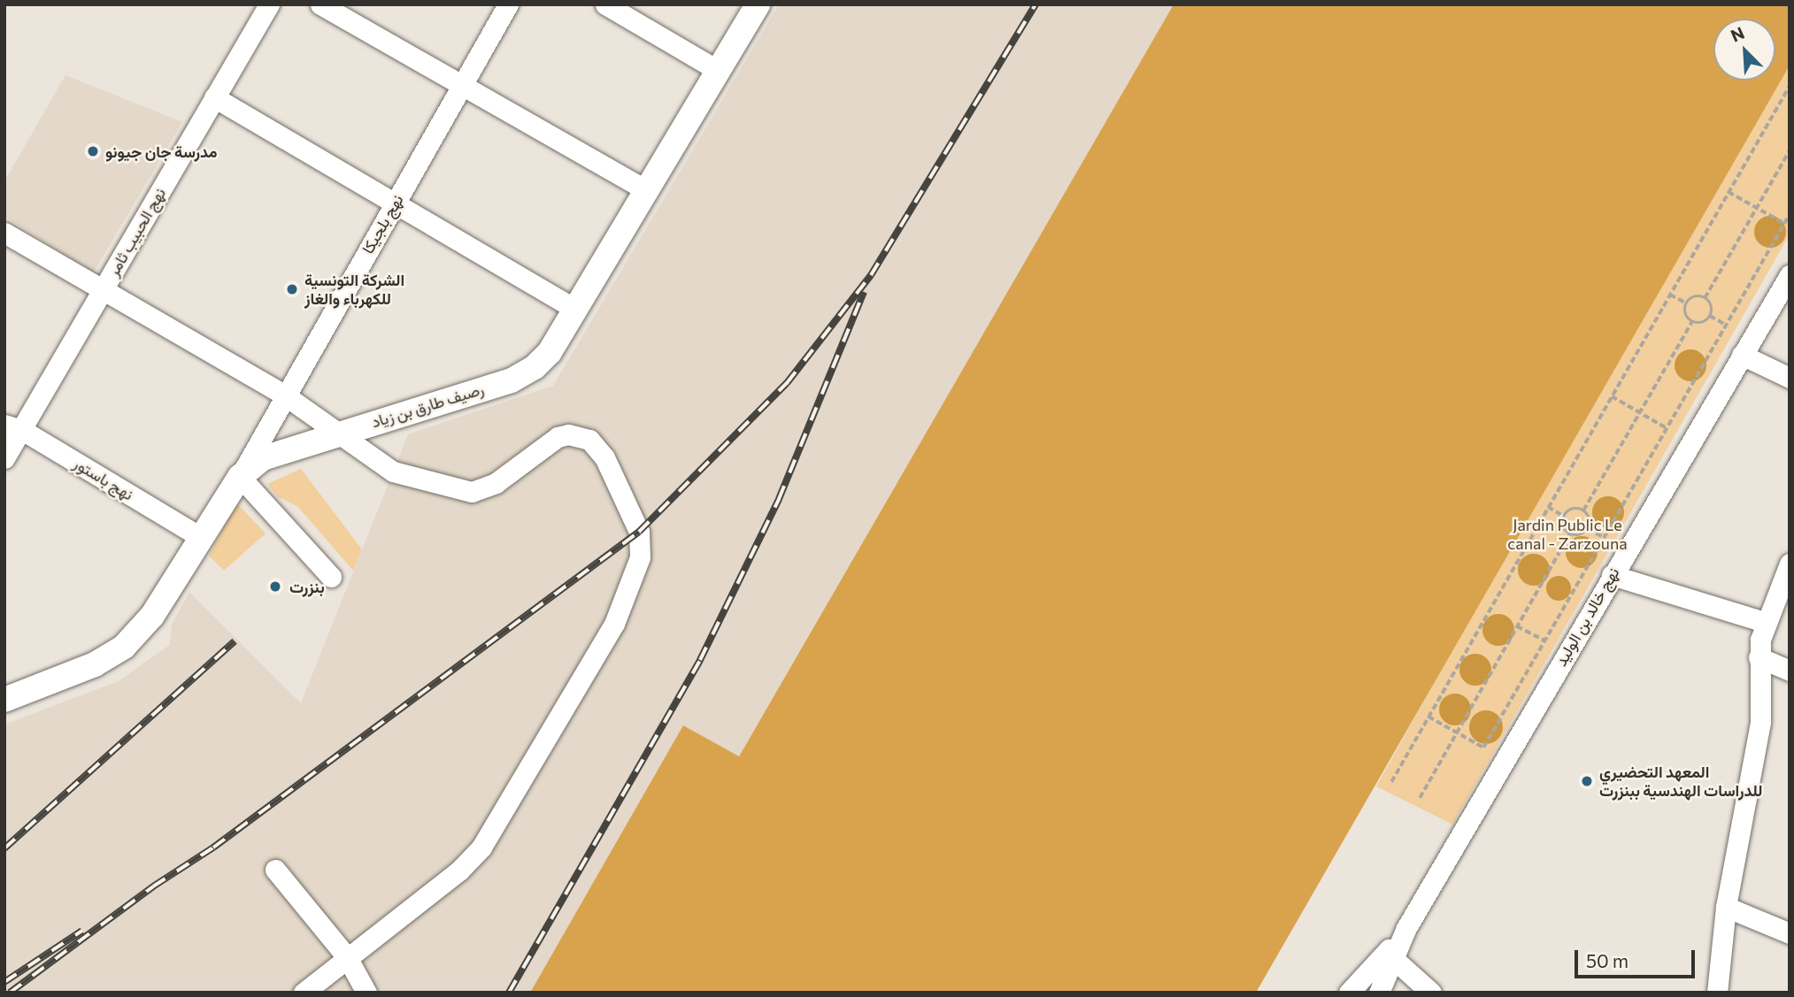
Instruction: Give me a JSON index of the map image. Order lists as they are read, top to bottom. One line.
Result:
{"streets":{"main road":["رصيف طارق بن زياد"],"street":["نهج بلجيكا","نهج الحبيب ثامر","نهج باستور","نهج خالد بن الوليد"]},"crossings":[["نهج بلجيكا","رصيف طارق بن زياد"],["نهج الحبيب ثامر","نهج باستور"],["رصيف طارق بن زياد","نهج باستور"]],"parks":["Jardin Public Le canal - Zarzouna"],"places":["مدرسة جان جيونو","الشركة التونسية للكهرباء والغاز","بنزرت","المعهد التحضيري للدراسات الهندسية ببنزرت"],"scale_bar":"50 m","north":"top left"}
